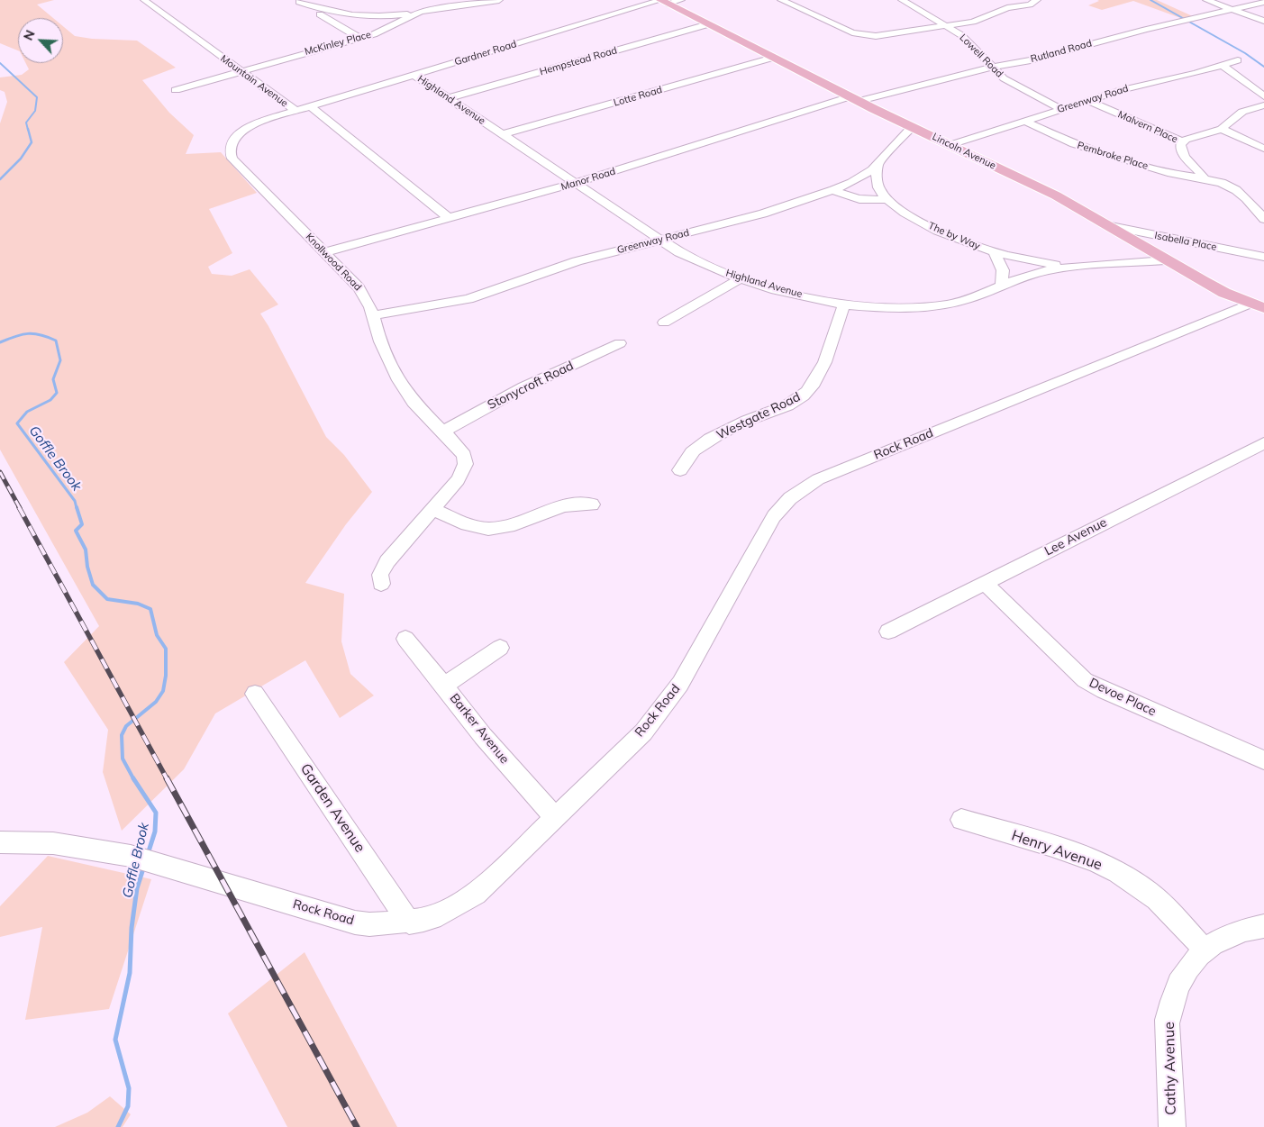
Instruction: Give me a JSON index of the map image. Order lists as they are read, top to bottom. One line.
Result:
{"streets":{"main road":["Lincoln Avenue"],"street":["McKinley Place","Rutland Road","Gardner Road","Lowell Road","Hempstead Road","Mountain Avenue","Lotte Road","Greenway Road","Highland Avenue","Malvern Place","Pembroke Place","Manor Road","The by Way","Isabella Place","Knollwood Road","Stonycroft Road","Westgate Road","Rock Road","Lee Avenue","Devoe Place","Barker Avenue","Garden Avenue","Henry Avenue","Cathy Avenue"]},"crossings":[["McKinley Place","Mountain Avenue"],["Rutland Road","Lowell Road"],["Rutland Road","Lincoln Avenue"],["Rutland Road","Manor Road"],["Gardner Road","Mountain Avenue"],["Gardner Road","Highland Avenue"],["Gardner Road","Lincoln Avenue"],["Lowell Road","Greenway Road"],["Hempstead Road","Highland Avenue"],["Hempstead Road","Lincoln Avenue"],["Mountain Avenue","Knollwood Road"],["Lotte Road","Highland Avenue"],["Lotte Road","Lincoln Avenue"],["Greenway Road","Highland Avenue"],["Greenway Road","Malvern Place"],["Greenway Road","Lincoln Avenue"],["Greenway Road","Pembroke Place"],["Greenway Road","The by Way"],["Greenway Road","Knollwood Road"],["Highland Avenue","Lincoln Avenue"],["Highland Avenue","Manor Road"],["Highland Avenue","The by Way"],["Highland Avenue","Westgate Road"],["Lincoln Avenue","Manor Road"],["Lincoln Avenue","Isabella Place"],["Lincoln Avenue","Rock Road"],["Manor Road","Knollwood Road"],["Knollwood Road","Stonycroft Road"],["Rock Road","Barker Avenue"],["Rock Road","Garden Avenue"],["Lee Avenue","Devoe Place"],["Henry Avenue","Cathy Avenue"]],"water":["Goffle Brook"],"north":"top left"}
